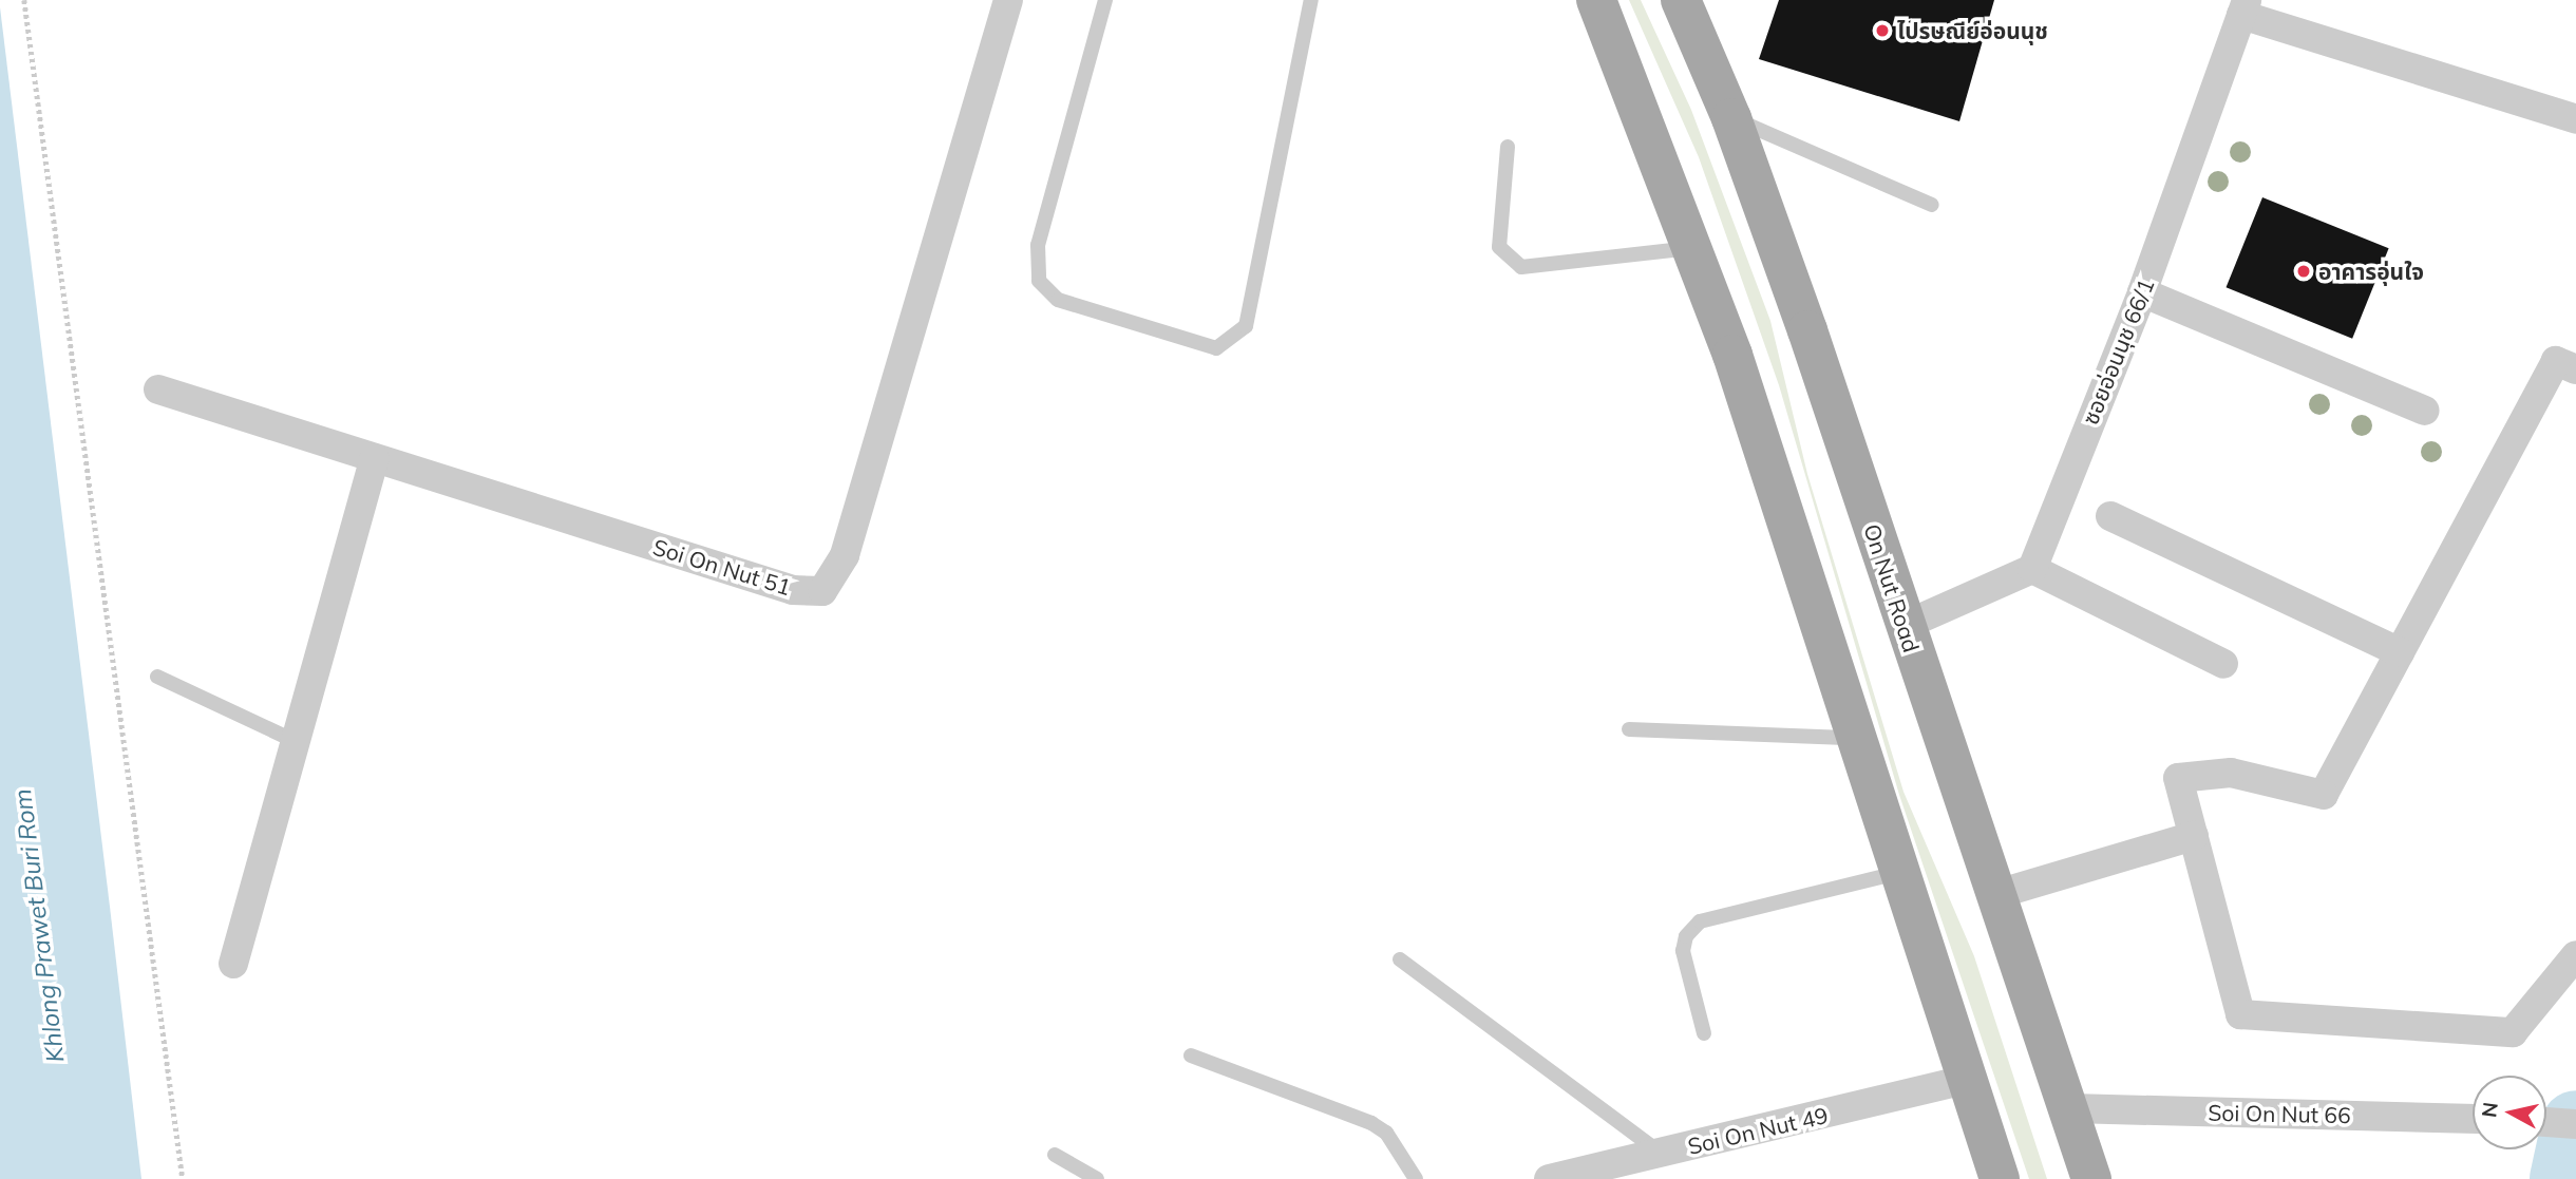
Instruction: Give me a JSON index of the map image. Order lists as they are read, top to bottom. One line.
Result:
{"streets":{"main road":["On Nut Road"],"street":["ซอยอ่อนนุช 66/1","Soi On Nut 51","Soi On Nut 66","Soi On Nut 49"]},"crossings":[["On Nut Road","Soi On Nut 66"]],"water":["Khlong Prawet Buri Rom"],"places":["ไปรษณีย์อ่อนนุช","อาคารอุ่นใจ"],"north":"left"}
